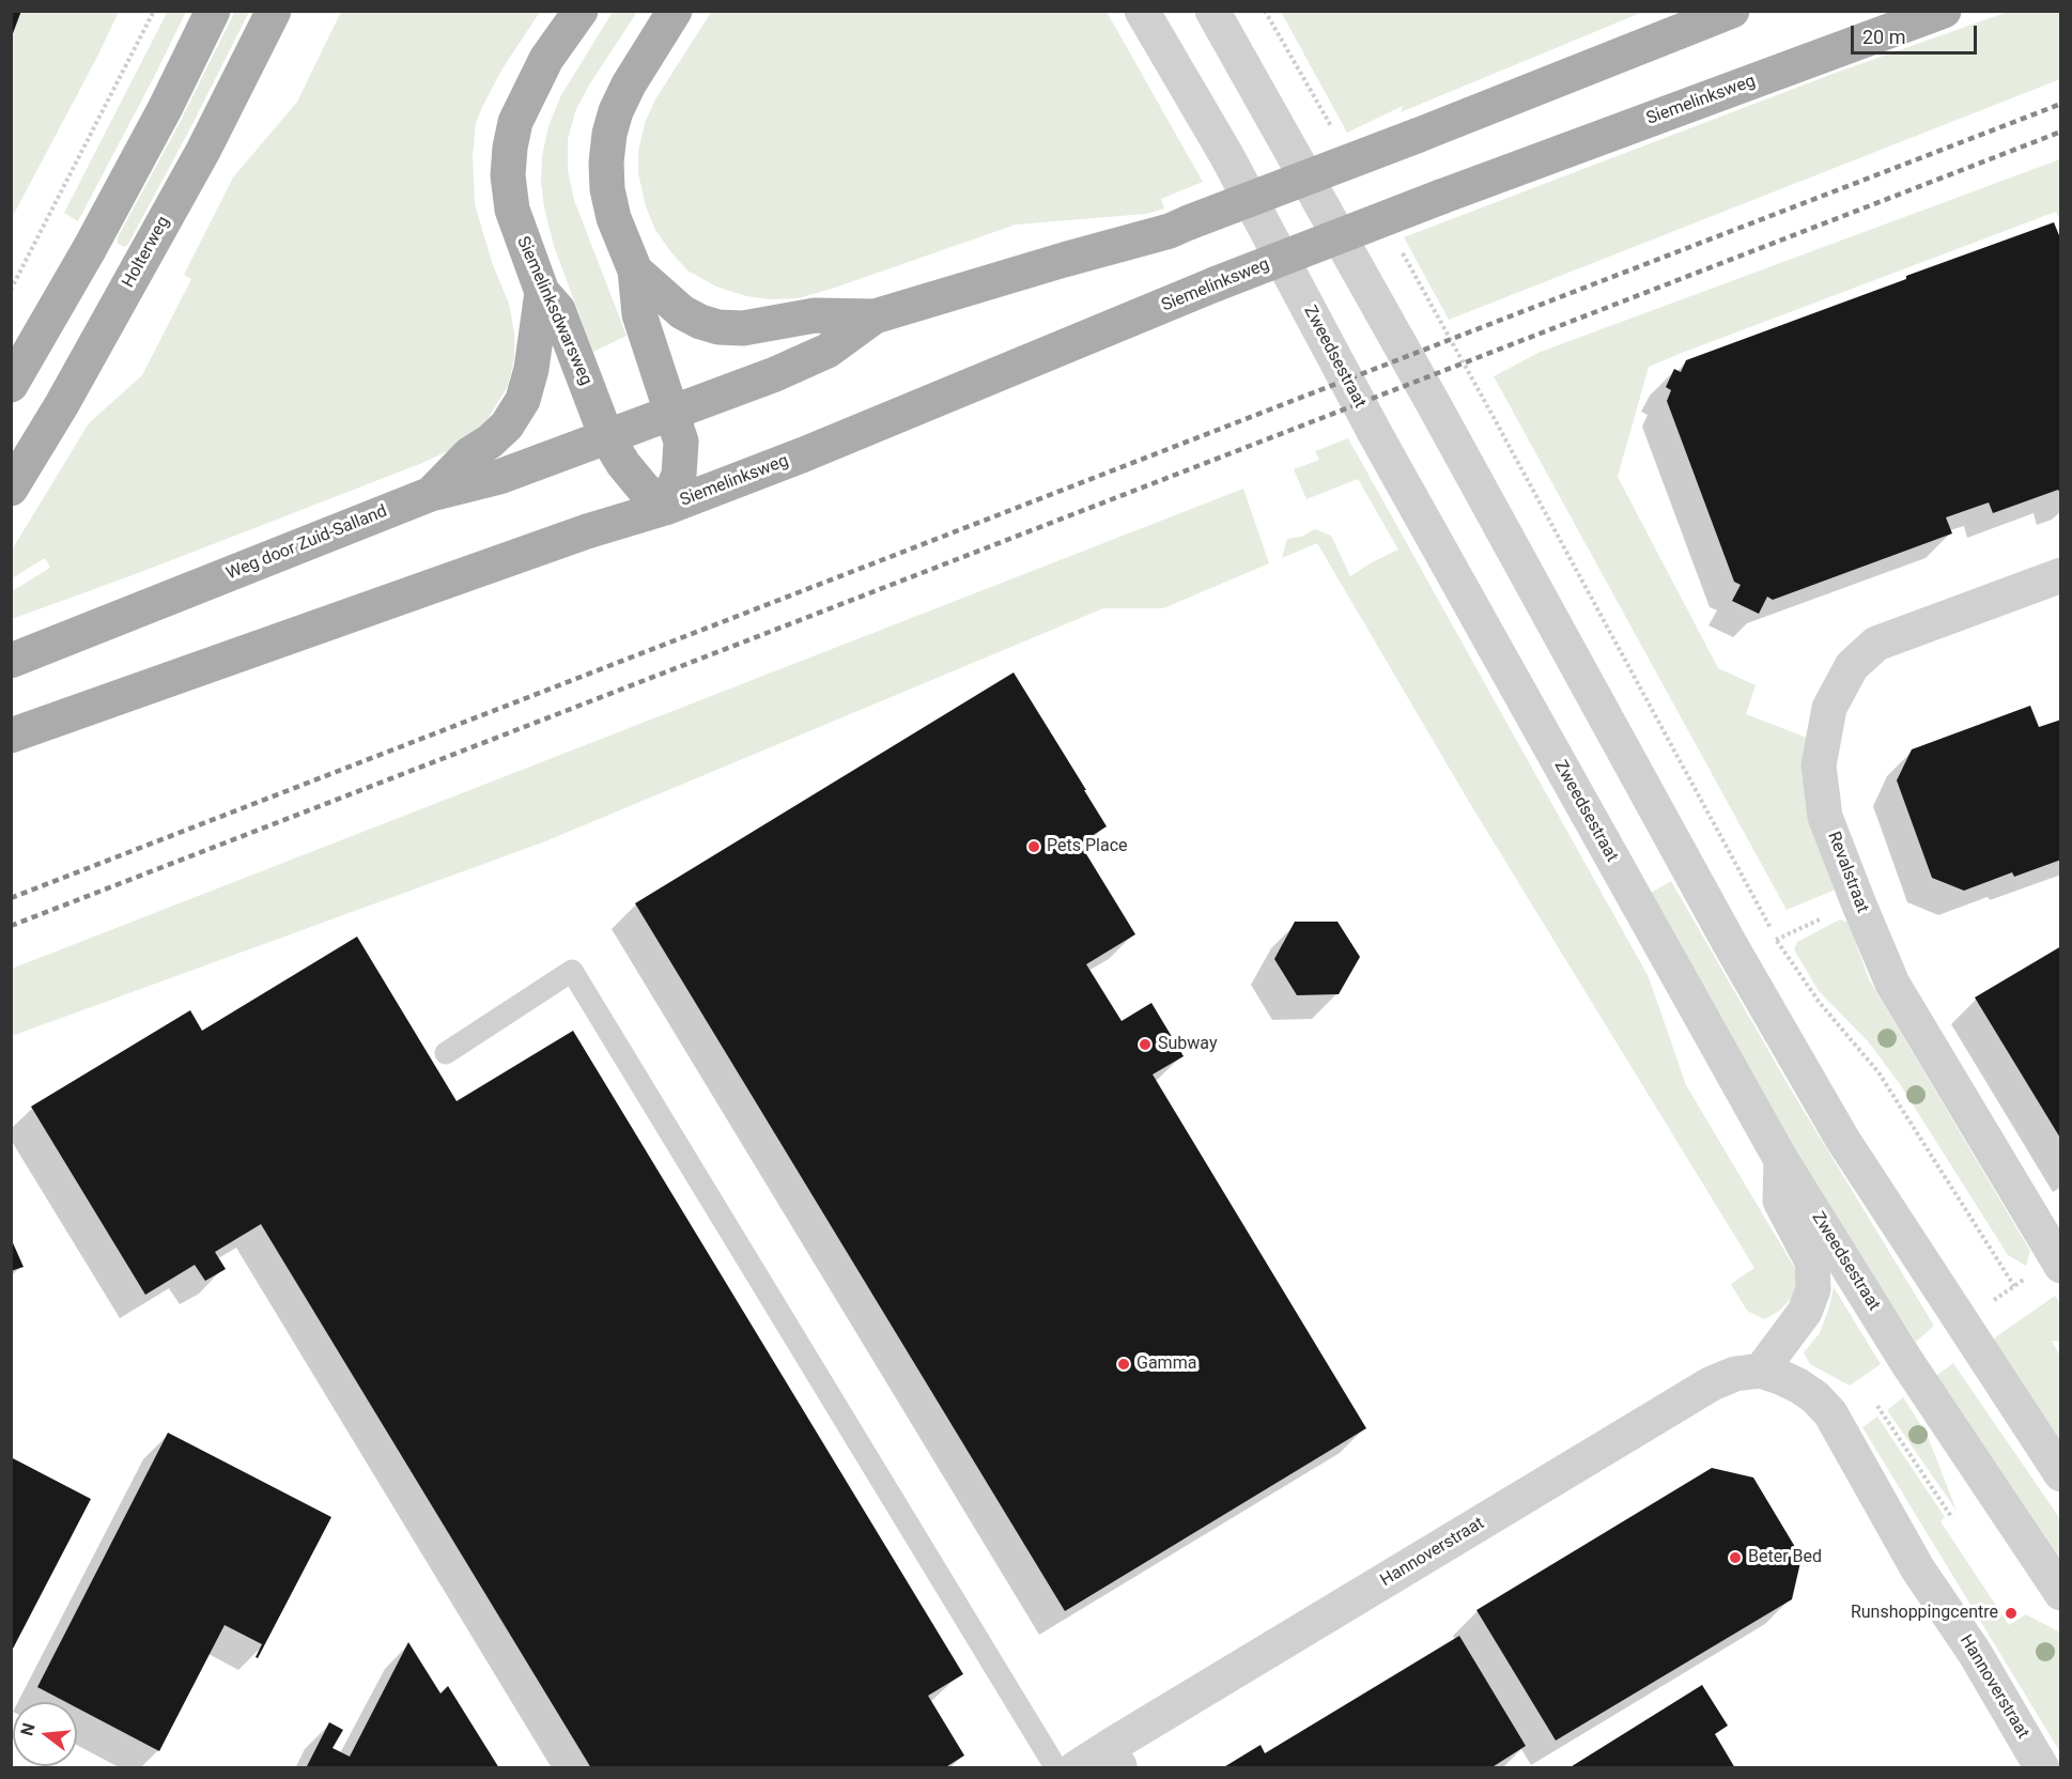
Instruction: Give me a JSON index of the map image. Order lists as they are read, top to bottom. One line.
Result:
{"streets":{"main road":["Siemelinksweg","Holterweg","Siemelinksdwarsweg","Weg door Zuid-Salland"],"street":["Zweedsestraat","Revalstraat","Hannoverstraat"]},"crossings":[["Siemelinksweg","Siemelinksdwarsweg"],["Siemelinksweg","Weg door Zuid-Salland"],["Siemelinksdwarsweg","Weg door Zuid-Salland"]],"places":["Pets Place","Subway","Gamma","Beter Bed","Runshoppingcentre"],"scale_bar":"20 m","north":"left"}
